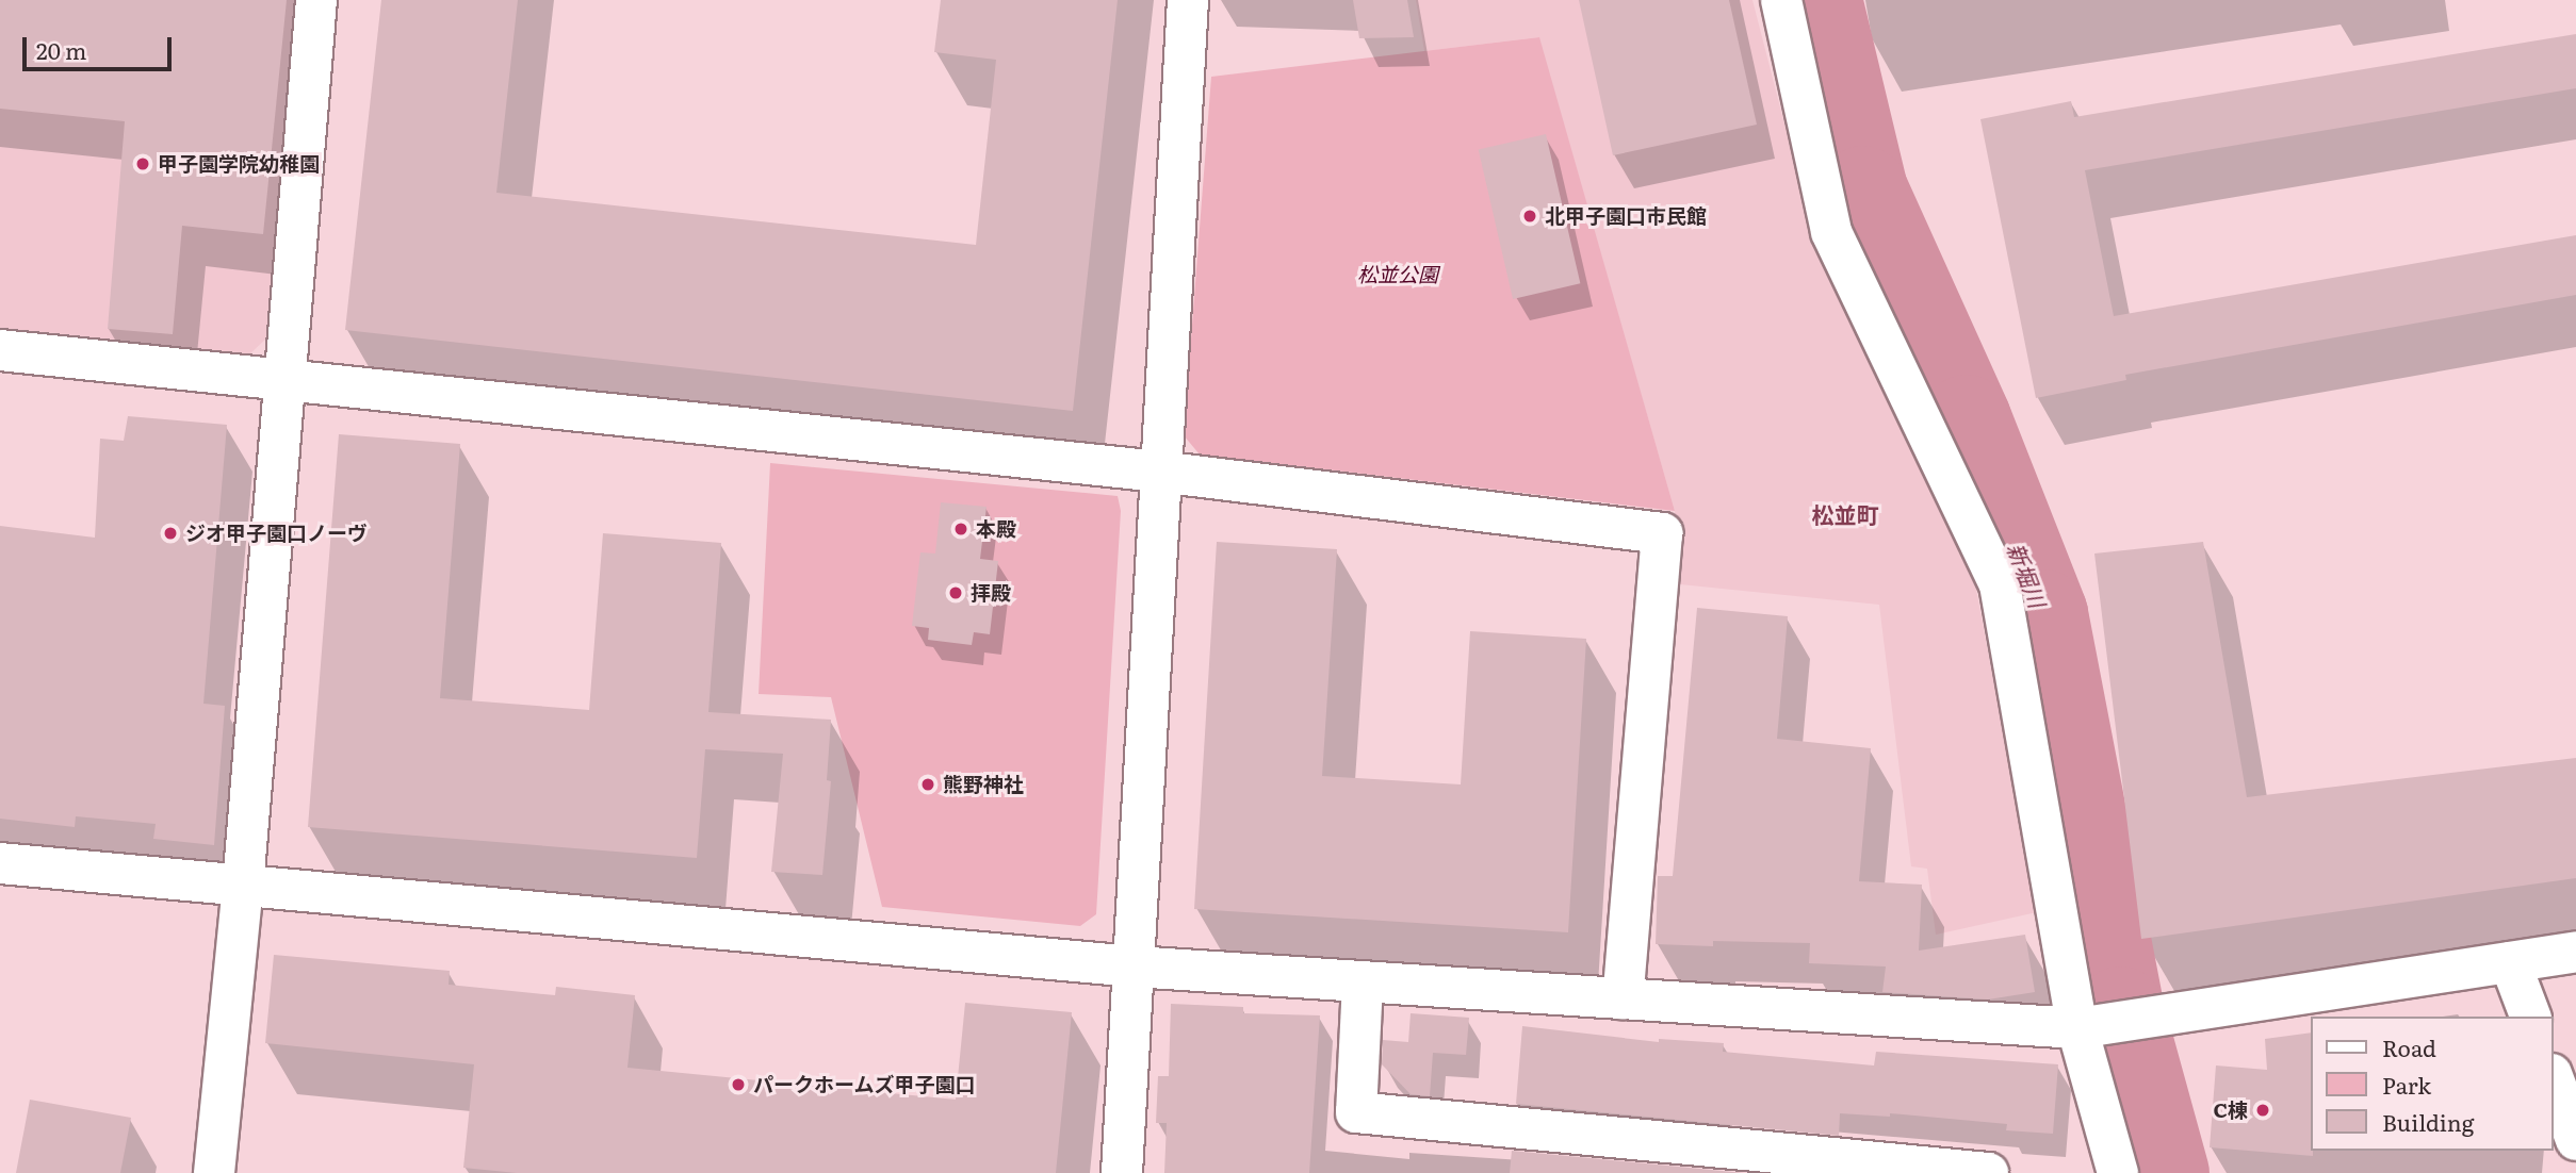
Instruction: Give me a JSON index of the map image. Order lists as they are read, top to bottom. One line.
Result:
{"districts":["松並町"],"water":["新堀川"],"parks":["松並公園"],"places":["甲子園学院幼稚園","北甲子園口市民館","本殿","ジオ甲子園口ノーヴ","拝殿","熊野神社","パークホームズ甲子園口","C棟"],"legend":["Road","Park","Building"],"scale_bar":"20 m"}
